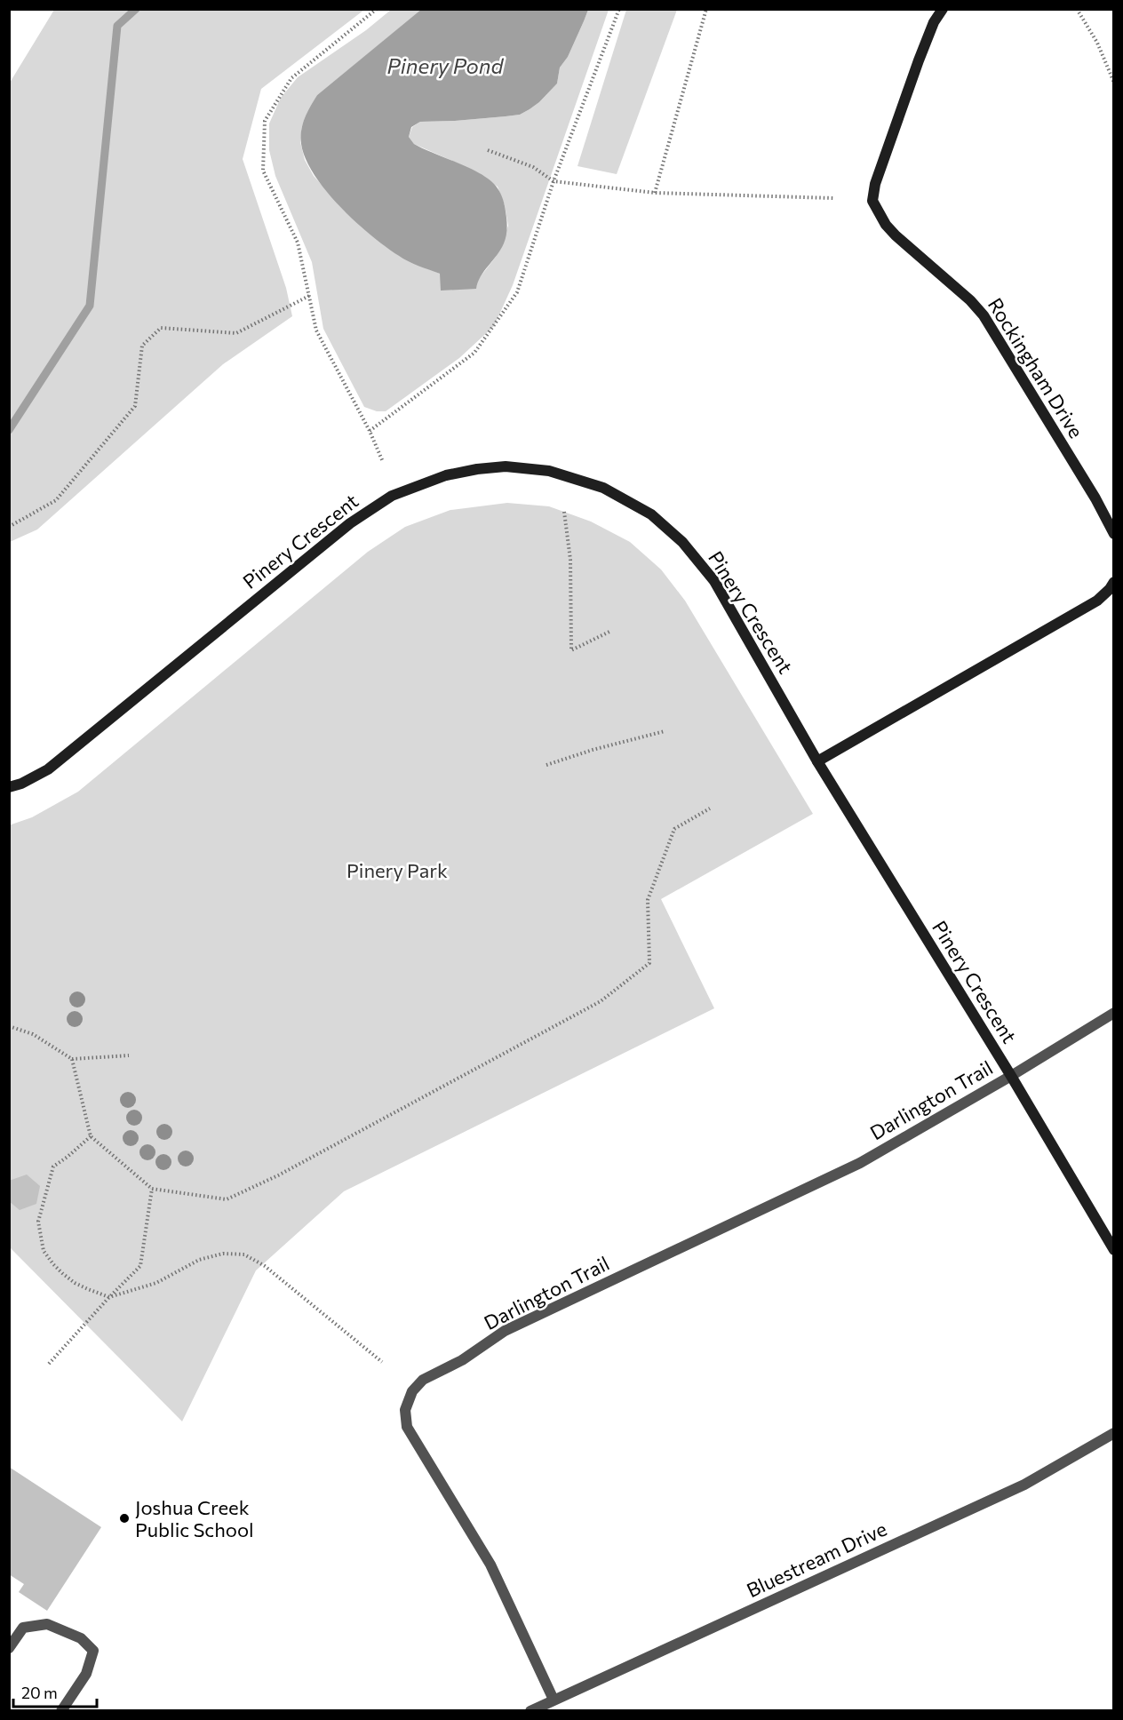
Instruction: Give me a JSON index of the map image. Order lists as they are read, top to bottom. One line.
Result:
{"streets":{"street":["Rockingham Drive","Pinery Crescent","Darlington Trail","Bluestream Drive"]},"crossings":[["Pinery Crescent","Darlington Trail"],["Darlington Trail","Bluestream Drive"]],"water":["Pinery Pond"],"parks":["Pinery Park"],"places":["Joshua Creek Public School"],"scale_bar":"20 m"}
